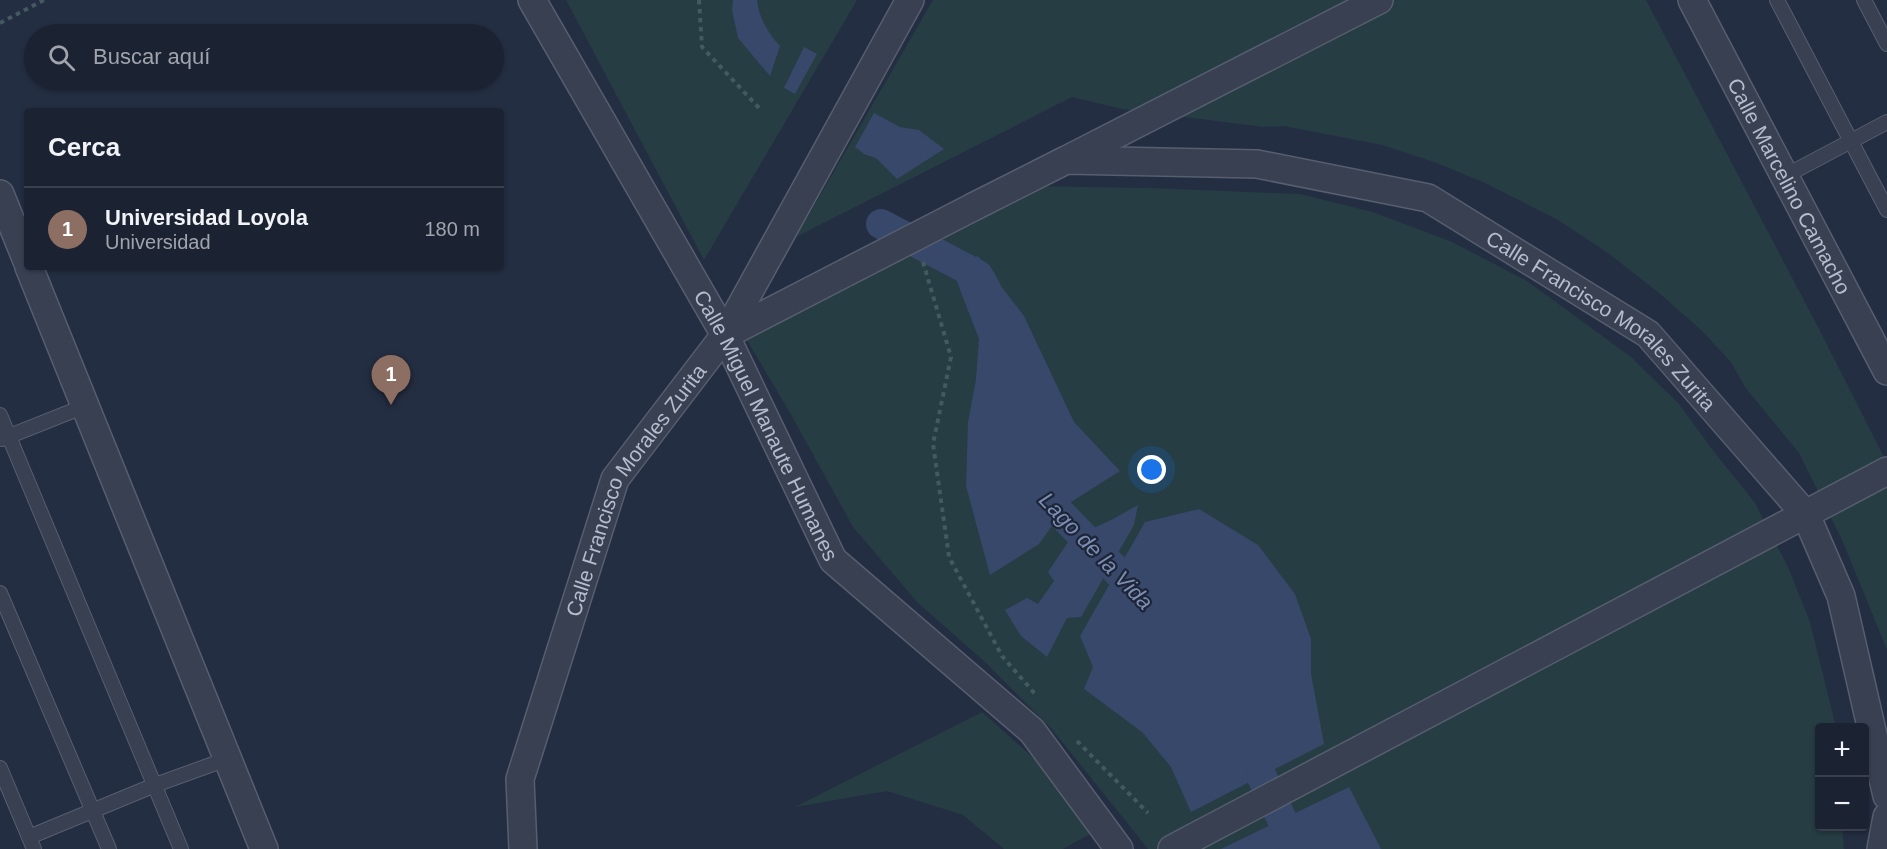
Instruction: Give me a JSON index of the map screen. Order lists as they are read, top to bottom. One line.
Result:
{"streets":{"street":["Calle Marcelino Camacho","Calle Francisco Morales Zurita","Calle Miguel Manaute Humanes"]},"crossings":[["Calle Francisco Morales Zurita","Calle Miguel Manaute Humanes"]],"water":["Lago de la Vida"],"page":{"search":"Buscar aquí","heading":"Cerca","list":[{"mark":"1","name":"Universidad Loyola","note":"Universidad","value":"180 m"}],"pins":"1","map_buttons":["+","−"]}}
